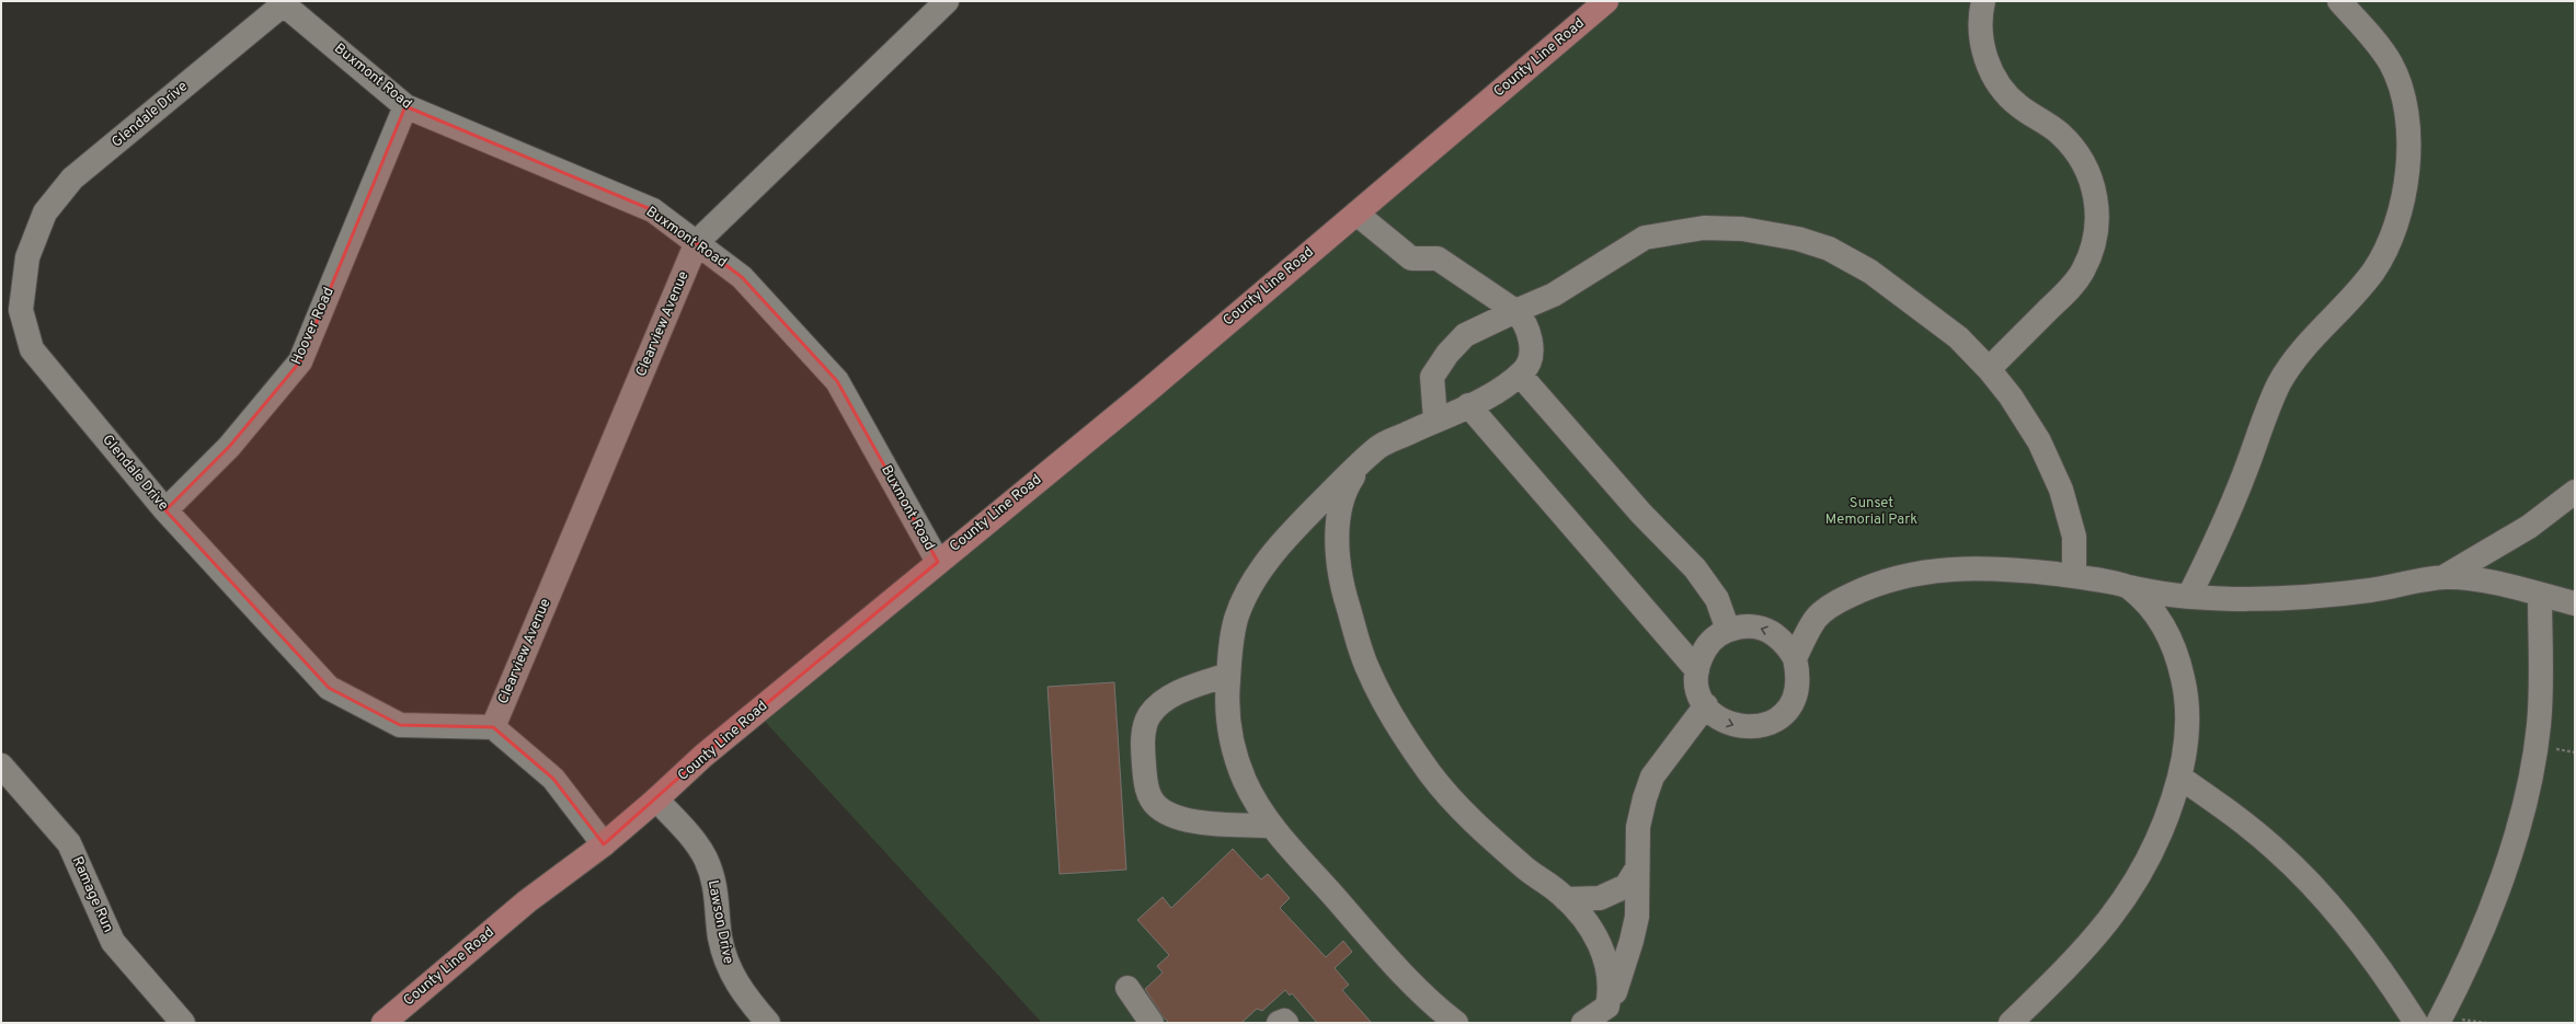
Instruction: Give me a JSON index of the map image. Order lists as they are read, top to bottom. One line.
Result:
{"streets":{"main road":["County Line Road"],"street":["Buxmont Road","Glendale Drive","Clearview Avenue","Hoover Road","Ramage Run","Lawson Drive"]},"crossings":[["County Line Road","Buxmont Road"],["County Line Road","Lawson Drive"],["Buxmont Road","Glendale Drive"],["Buxmont Road","Clearview Avenue"],["Buxmont Road","Hoover Road"],["Glendale Drive","Clearview Avenue"],["Glendale Drive","Hoover Road"]],"parks":["Sunset Memorial Park"]}
